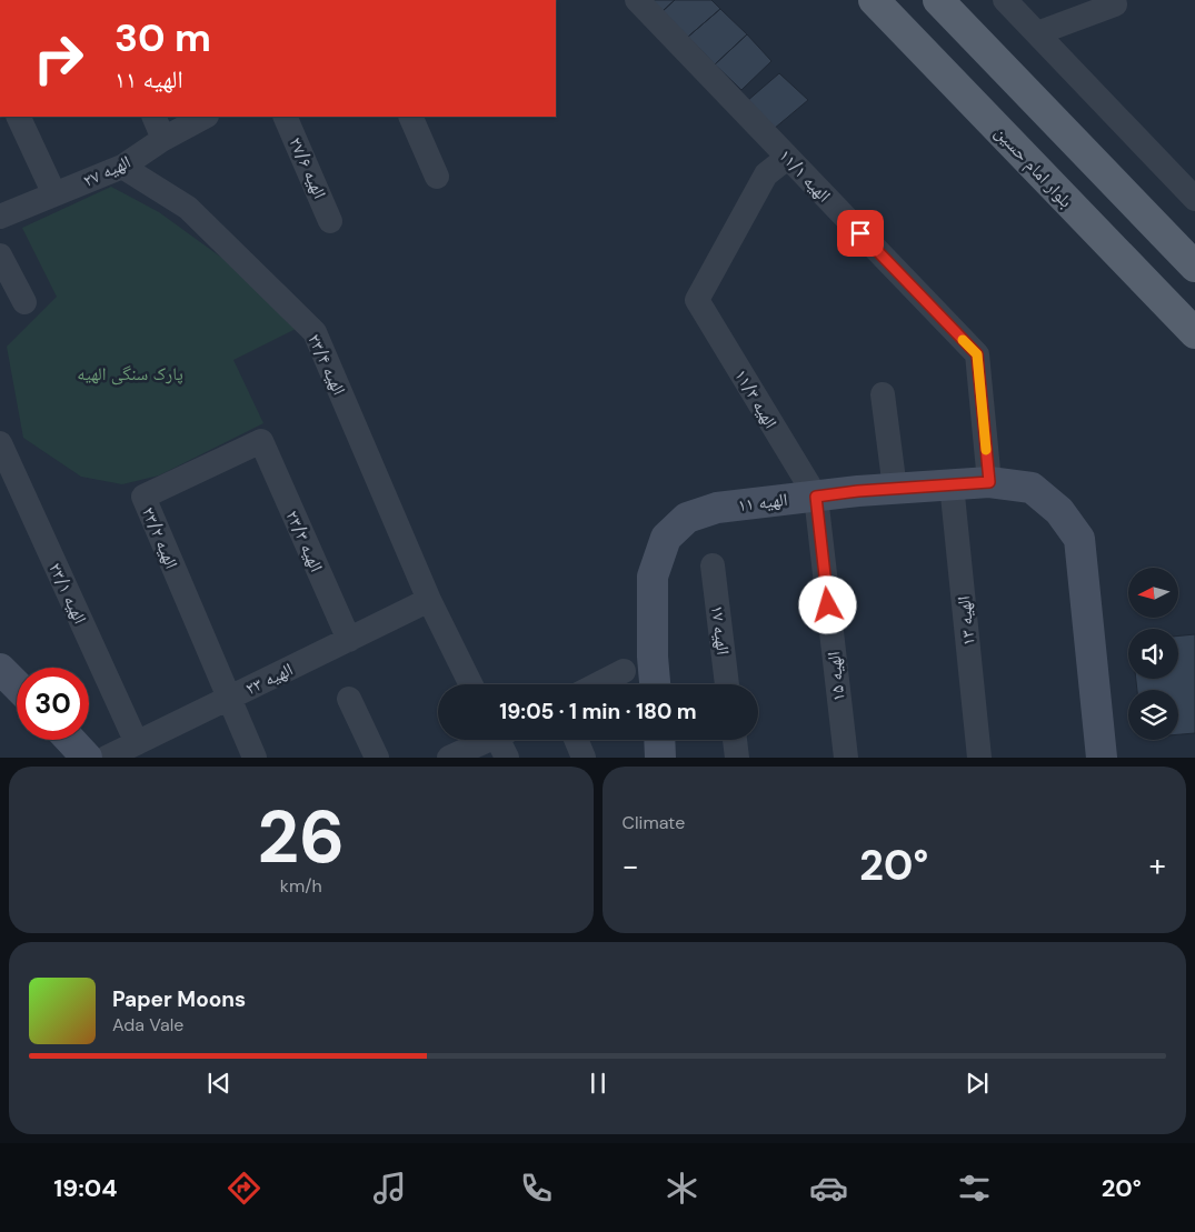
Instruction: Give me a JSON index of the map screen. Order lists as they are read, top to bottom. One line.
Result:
{"streets":{"main road":["بلوار امام حسین"],"street":["الهیه ۲۷/۶","الهیه ۲۷","الهیه ۱۱/۱","الهیه ۲۳/۴","الهیه ۱۱/۳","الهیه ۱۱","الهیه ۲۳/۲","الهیه ۲۳/۳","الهیه ۲۳/۱","الهیه ۱۳","الهیه ۱۷","الهیه ۱۵","الهیه ۲۳"]},"crossings":[["الهیه ۲۷","الهیه ۲۳/۴"],["الهیه ۱۱/۱","الهیه ۱۱/۳"],["الهیه ۱۱/۱","الهیه ۱۱"],["الهیه ۲۳/۴","الهیه ۲۳"],["الهیه ۱۱/۳","الهیه ۱۱"],["الهیه ۱۱/۳","الهیه ۱۵"],["الهیه ۱۱","الهیه ۱۳"],["الهیه ۱۱","الهیه ۱۵"],["الهیه ۲۳/۲","الهیه ۲۳/۳"],["الهیه ۲۳/۲","الهیه ۲۳"],["الهیه ۲۳/۳","الهیه ۲۳"],["الهیه ۲۳/۱","الهیه ۲۳"]],"parks":["پارک سنگی الهیه"],"north":"left","page":{"turn":["30 m","الهیه ۱۱"],"limit":"30","trip":"19:05 · 1 min · 180 m","tile":[["26","km/h"],"Climate"],"heat":["−","20°","+"],"song":["Paper Moons","Ada Vale"],"tabs":["19:04","20°"]}}
